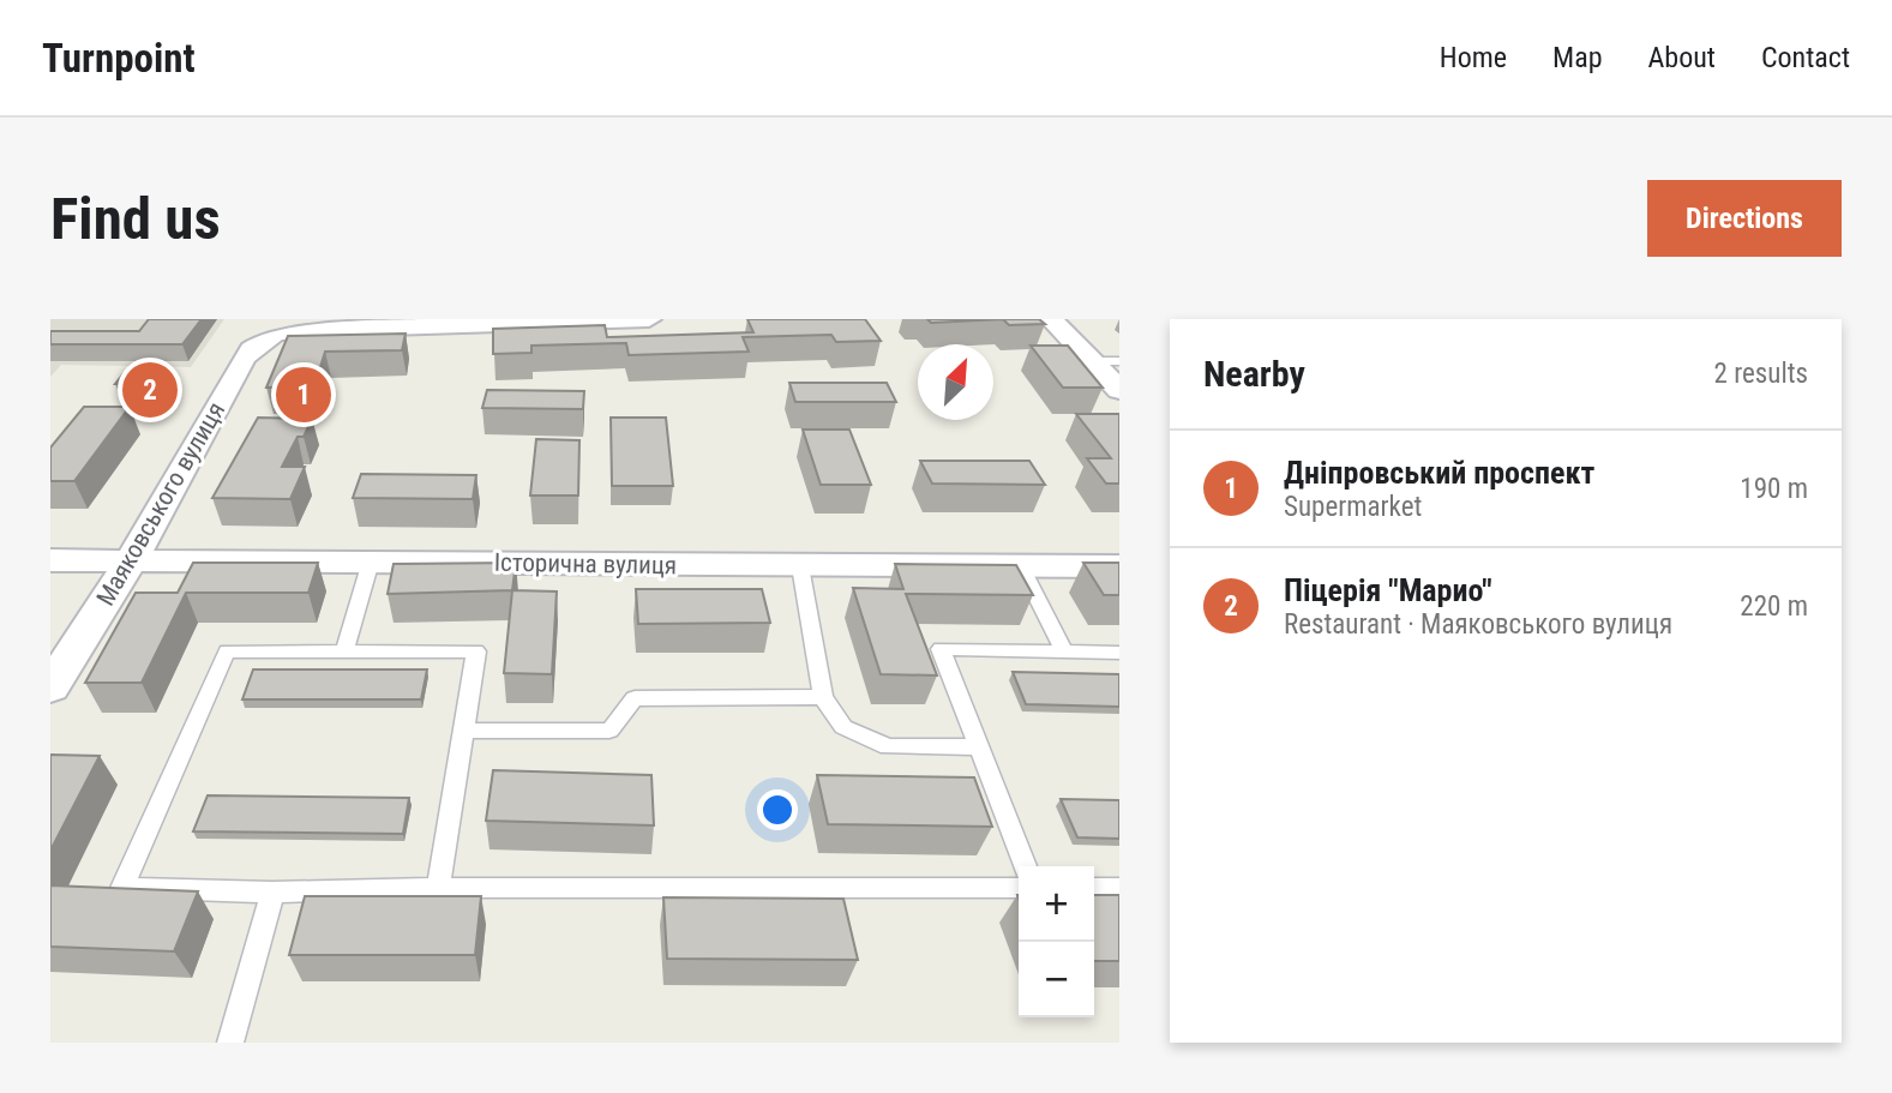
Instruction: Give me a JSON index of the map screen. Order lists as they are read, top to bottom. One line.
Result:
{"streets":{"street":["Маяковського вулиця","Історична вулиця"]},"crossings":[["Маяковського вулиця","Історична вулиця"]],"north":"top right","page":{"header":"Turnpoint","nav":["Home","Map","About","Contact"],"buttons":"Directions","title":"Find us","heading":["Nearby","2 results"],"pins":["2","1"],"list":[{"mark":"1","name":"Дніпровський проспект","note":"Supermarket","value":"190 m"},{"mark":"2","name":"Піцерія \"Марио\"","note":"Restaurant · Маяковського вулиця","value":"220 m"}],"map_buttons":["+","−"]}}
